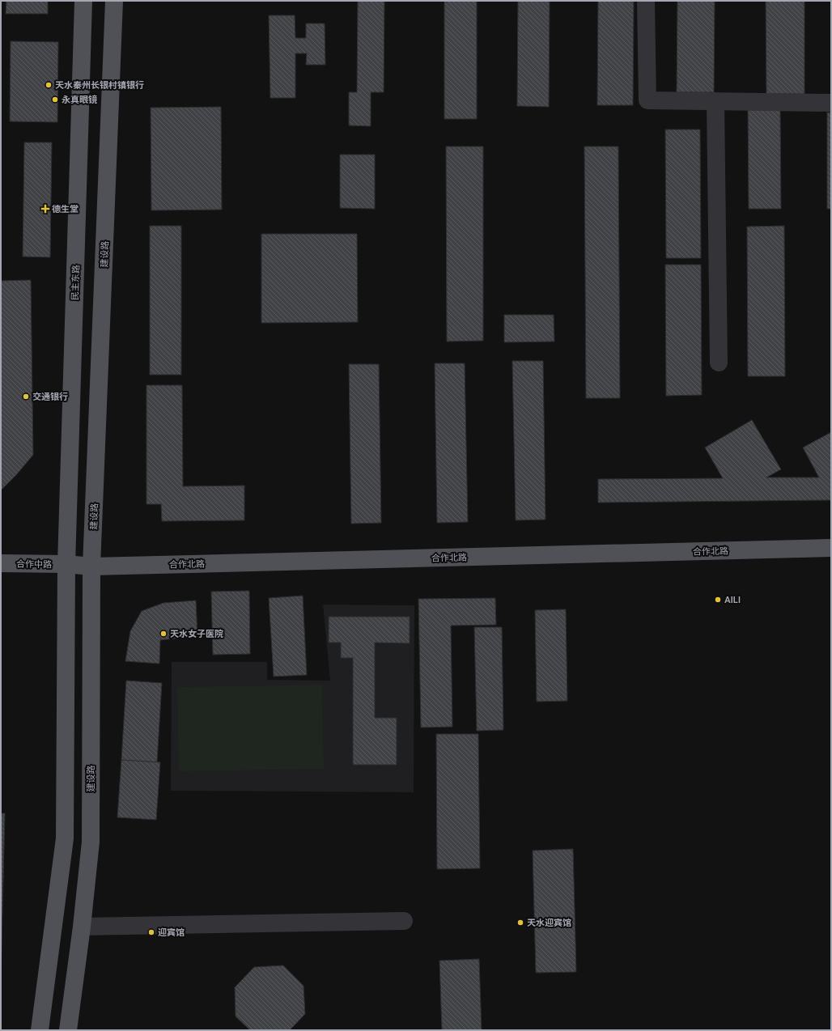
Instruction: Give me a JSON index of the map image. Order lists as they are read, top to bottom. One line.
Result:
{"streets":{"main road":["建设路","民主东路","合作北路","合作中路"]},"crossings":[["建设路","合作北路"],["民主东路","合作北路"],["民主东路","合作中路"],["合作北路","合作中路"]],"places":{"other":["天水秦州长银村镇银行","永真眼镜","交通银行","AILI","天水女子医院","天水迎宾馆","迎宾馆"],"health":["德生堂"]}}
